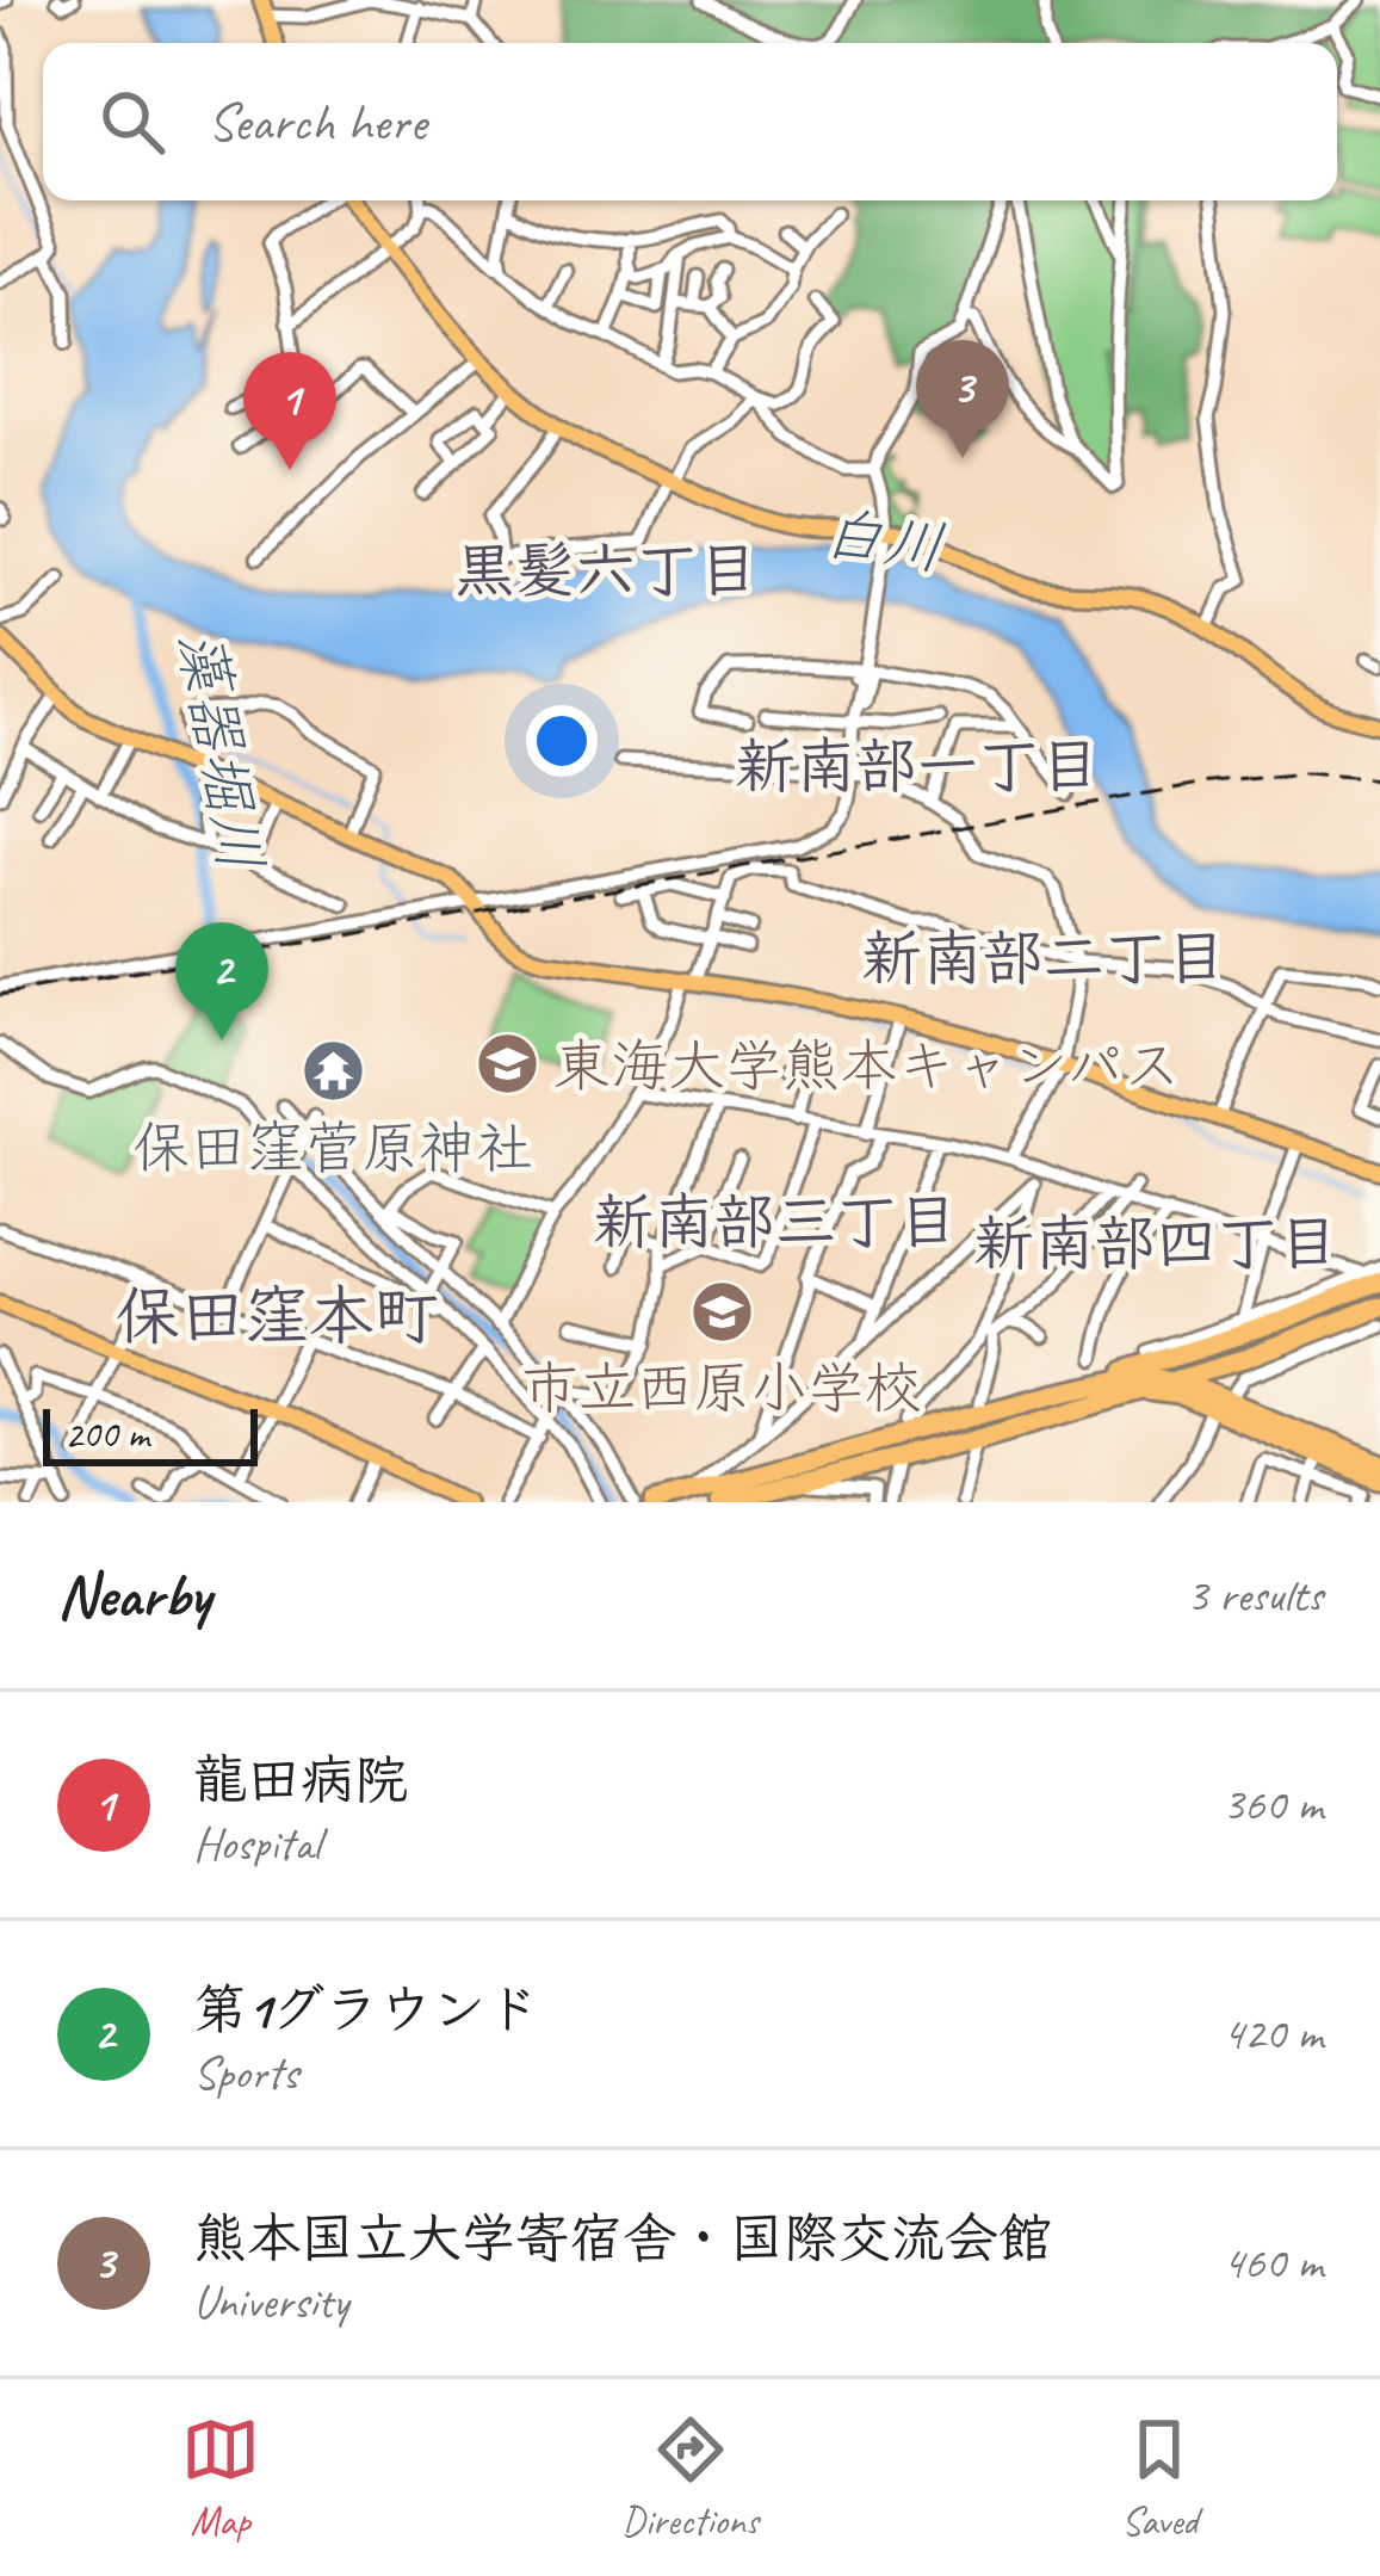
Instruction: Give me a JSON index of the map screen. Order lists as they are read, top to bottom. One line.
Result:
{"districts":["黒髪六丁目","新南部一丁目","新南部二丁目","新南部三丁目","新南部四丁目","保田窪本町"],"water":["白川","藻器堀川"],"places":{"school or university":["東海大学熊本キャンパス","市立西原小学校"],"temple":["保田窪菅原神社"]},"scale_bar":"200 m","page":{"search":"Search here","pins":["3","1","2"],"scale":"200 m","heading":["Nearby","3 results"],"list":[{"mark":"1","name":"龍田病院","note":"Hospital","value":"360 m"},{"mark":"2","name":"第1グラウンド","note":"Sports","value":"420 m"},{"mark":"3","name":"熊本国立大学寄宿舎・国際交流会館","note":"University","value":"460 m"}],"nav":["Map","Directions","Saved"]}}
